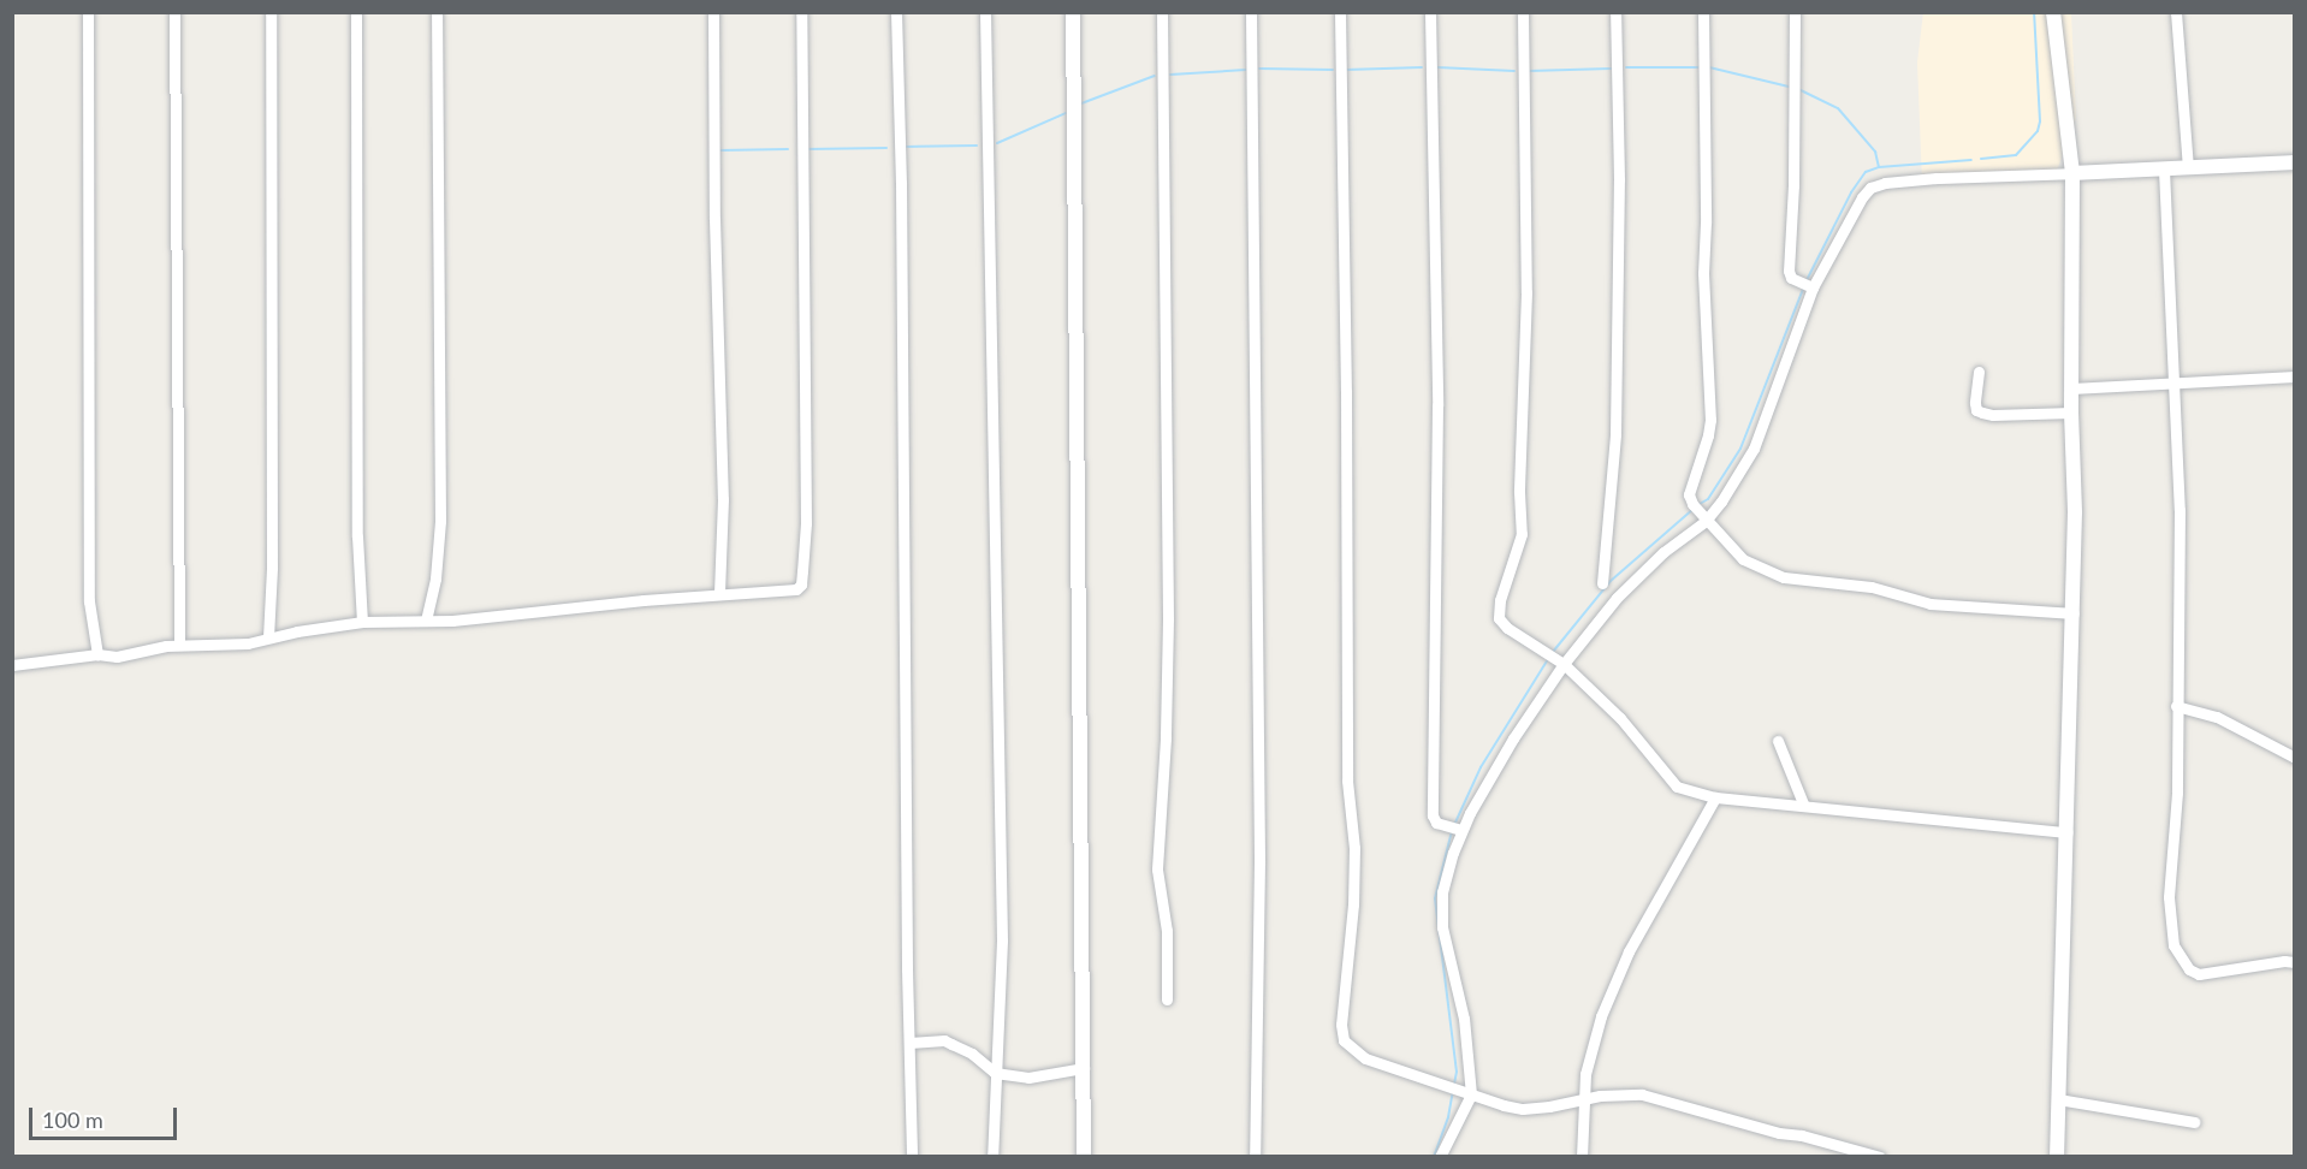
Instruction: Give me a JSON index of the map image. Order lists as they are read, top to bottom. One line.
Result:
{"scale_bar":"100 m"}
